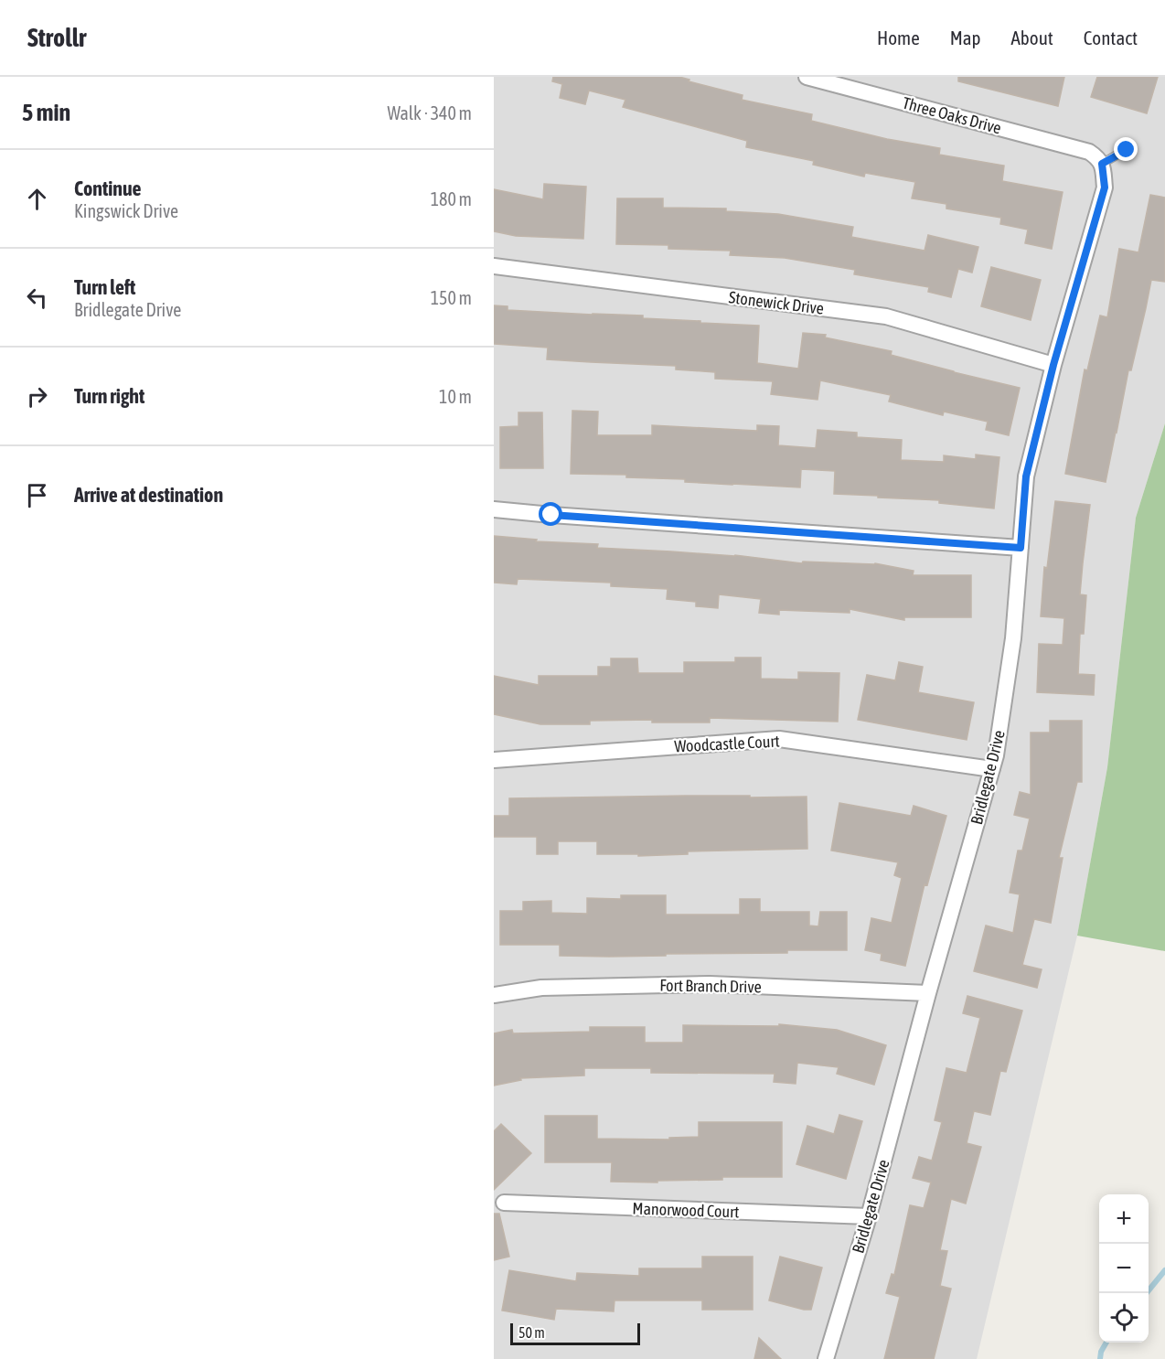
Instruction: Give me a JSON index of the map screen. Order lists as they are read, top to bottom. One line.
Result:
{"streets":{"street":["Three Oaks Drive","Stonewick Drive","Woodcastle Court","Bridlegate Drive","Fort Branch Drive","Manorwood Court"]},"crossings":[["Three Oaks Drive","Bridlegate Drive"],["Stonewick Drive","Bridlegate Drive"],["Woodcastle Court","Bridlegate Drive"],["Bridlegate Drive","Fort Branch Drive"],["Bridlegate Drive","Manorwood Court"]],"scale_bar":"50 m","page":{"header":"Strollr","nav":["Home","Map","About","Contact"],"heading":["5 min","Walk · 340 m"],"list":[["Continue","Kingswick Drive","180 m"],["Turn left","Bridlegate Drive","150 m"],["Turn right","10 m"],"Arrive at destination"],"map_buttons":["+","−"],"scale":"50 m"}}
